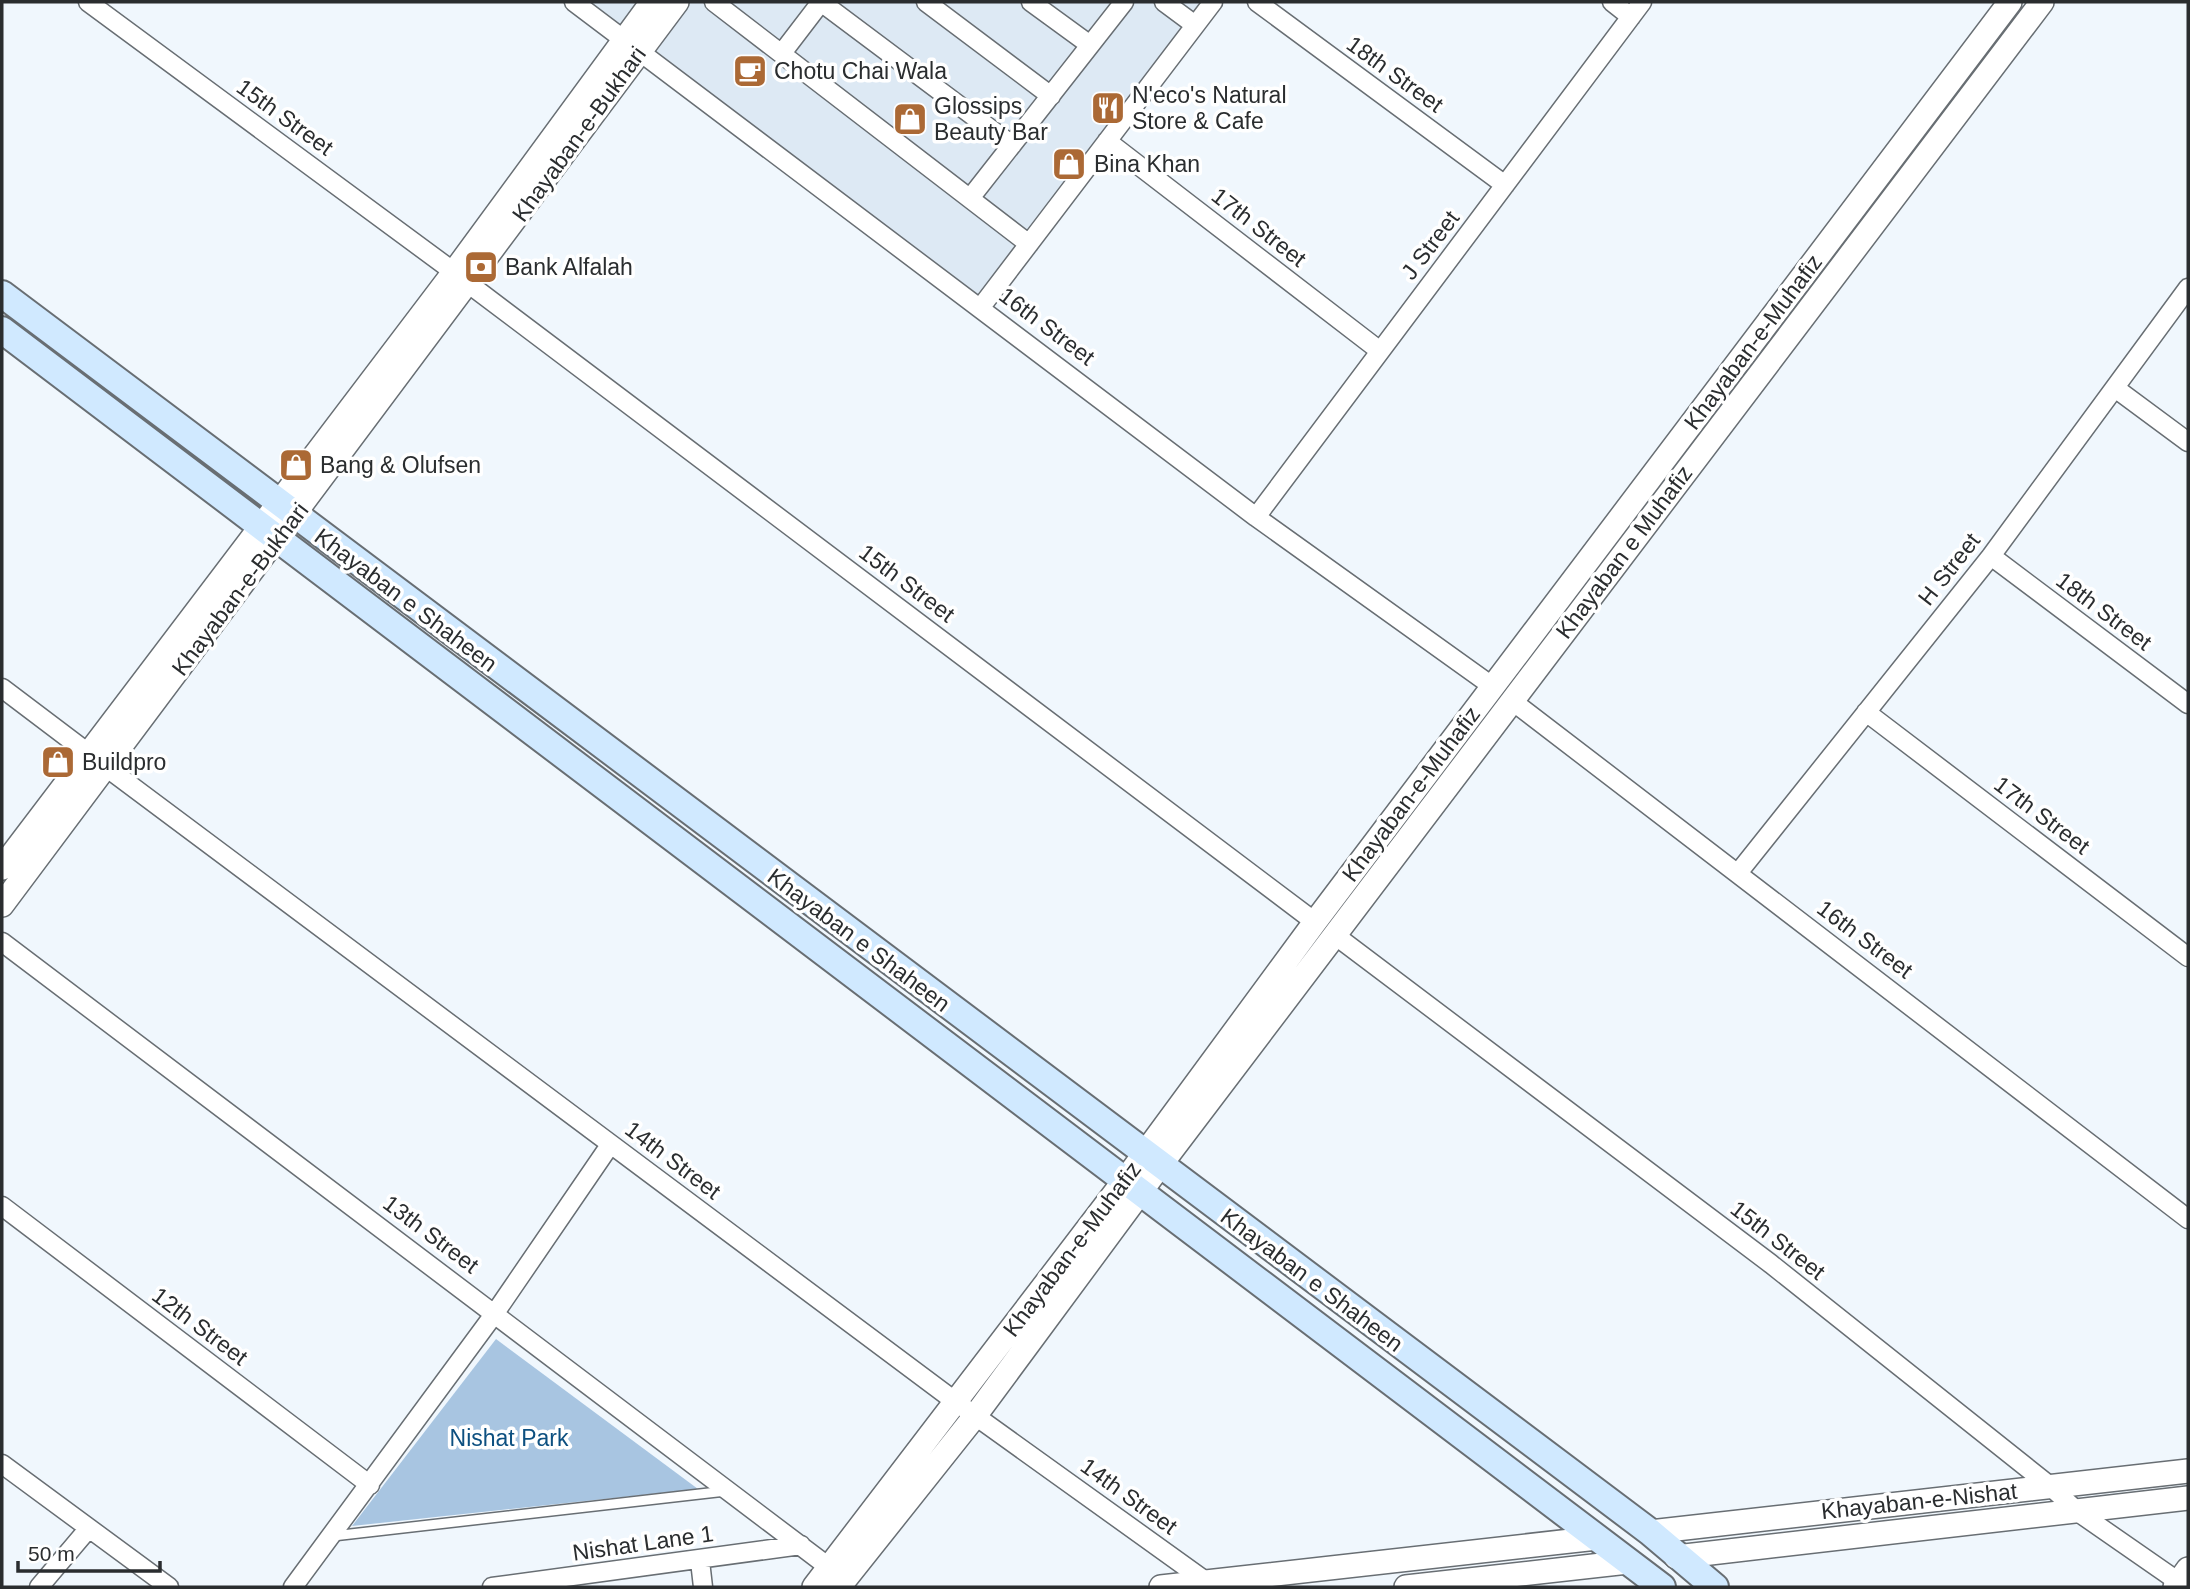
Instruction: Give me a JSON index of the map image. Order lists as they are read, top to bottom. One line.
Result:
{"streets":{"main road":["Khayaban e Shaheen"],"street":["18th Street","15th Street","Khayaban-e-Bukhari","17th Street","J Street","16th Street","Khayaban-e-Muhafiz","Khayaban e Muhafiz","H Street","14th Street","13th Street","12th Street","Khayaban-e-Nishat","Nishat Lane 1"]},"crossings":[["18th Street","J Street"],["18th Street","H Street"],["15th Street","Khayaban-e-Bukhari"],["15th Street","Khayaban-e-Muhafiz"],["15th Street","Khayaban e Muhafiz"],["15th Street","Khayaban-e-Nishat"],["Khayaban-e-Bukhari","16th Street"],["Khayaban-e-Bukhari","Khayaban e Shaheen"],["Khayaban-e-Bukhari","14th Street"],["17th Street","J Street"],["17th Street","H Street"],["J Street","16th Street"],["16th Street","Khayaban-e-Muhafiz"],["16th Street","Khayaban e Muhafiz"],["16th Street","H Street"],["Khayaban-e-Muhafiz","Khayaban e Muhafiz"],["Khayaban-e-Muhafiz","Khayaban e Shaheen"],["Khayaban-e-Muhafiz","14th Street"],["Khayaban-e-Muhafiz","13th Street"],["Khayaban e Shaheen","Khayaban-e-Nishat"],["13th Street","Nishat Lane 1"]],"parks":["Nishat Park"],"places":{"cafe":["Chotu Chai Wala"],"restaurant":["N'eco's Natural Store & Cafe"],"shop":["Glossips Beauty Bar","Bina Khan","Bang & Olufsen","Buildpro"],"bank":["Bank Alfalah"]},"scale_bar":"50 m"}
